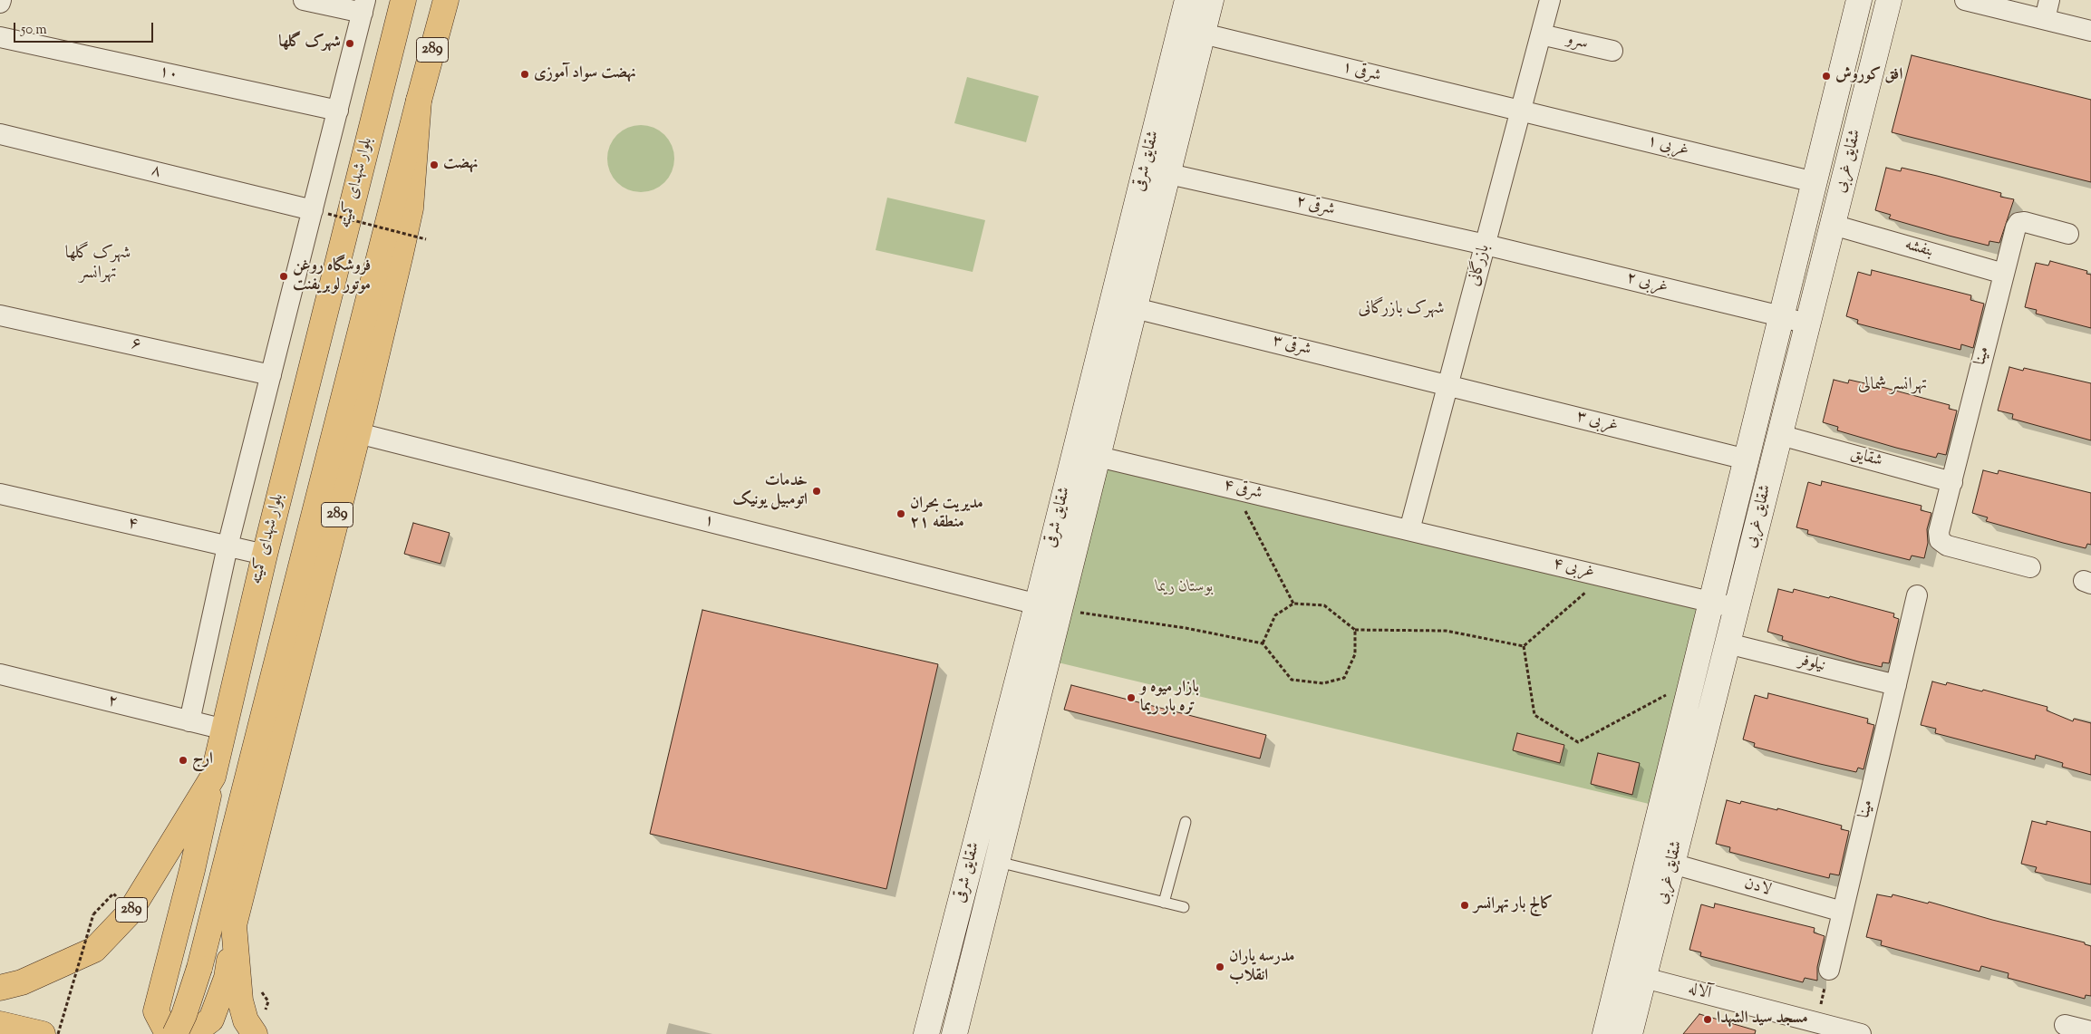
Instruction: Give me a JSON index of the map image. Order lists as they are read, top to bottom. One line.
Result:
{"streets":{"main road":["289","بلوار شهدای کمیته"],"street":["سرو","۱ شرقی","۱۰","۱ غربی","شقایق شرقی","شقایق غربی","۸","۲ شرقی","بنفشه","بازرگانی","۲ غربی","۶","۳ شرقی","مینا","۳ غربی","شقایق","۴ شرقی","۱","۴","۴ غربی","نیلوفر","۲","لادن","آلاله"]},"crossings":[["سرو","بازرگانی"],["289","۱"],["۱ شرقی","۱ غربی"],["۱ شرقی","شقایق شرقی"],["۱ شرقی","بازرگانی"],["۱ غربی","شقایق غربی"],["۱ غربی","بازرگانی"],["شقایق شرقی","۲ شرقی"],["شقایق شرقی","۳ شرقی"],["شقایق شرقی","۴ شرقی"],["شقایق شرقی","۱"],["شقایق غربی","بنفشه"],["شقایق غربی","۲ غربی"],["شقایق غربی","۳ غربی"],["شقایق غربی","شقایق"],["شقایق غربی","۴ غربی"],["شقایق غربی","نیلوفر"],["شقایق غربی","لادن"],["شقایق غربی","آلاله"],["بلوار شهدای کمیته","۴"],["بلوار شهدای کمیته","۲"],["۲ شرقی","بازرگانی"],["۲ شرقی","۲ غربی"],["بنفشه","مینا"],["بازرگانی","۲ غربی"],["بازرگانی","۳ شرقی"],["بازرگانی","۳ غربی"],["بازرگانی","۴ شرقی"],["بازرگانی","۴ غربی"],["۳ شرقی","۳ غربی"],["مینا","شقایق"],["مینا","نیلوفر"],["مینا","لادن"],["۴ شرقی","۴ غربی"]],"districts":["شهرک گلها تهرانسر","شهرک بازرگانی","تهرانسر شمالی"],"parks":["بوستان ریما"],"places":["شهرک گلها","نهضت سواد آموزی","افق کوروش","نهضت","فروشگاه روغن موتور لوبریفنت","خدمات اتومبیل یونیک","مدیریت بحران منطقه ۲۱","بازار میوه و تره بار ریما","ارج","کالج بار تهرانسر","مدرسه یاران انقلاب","مسجد سید الشهدا"],"scale_bar":"50 m"}
